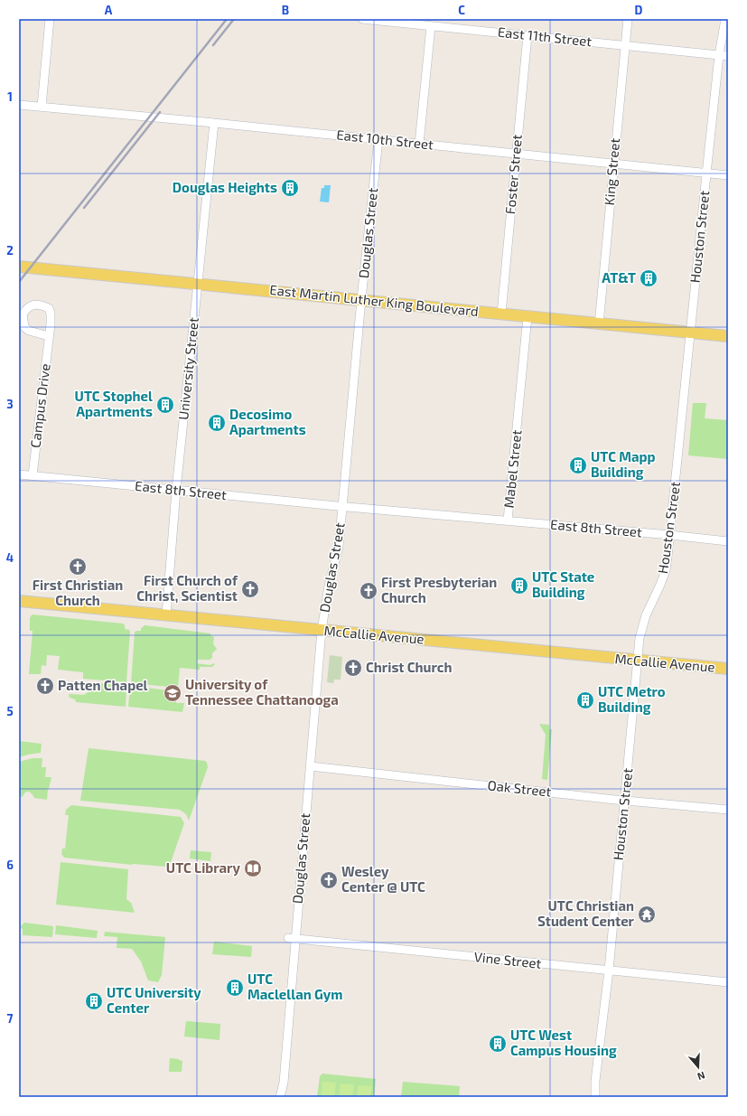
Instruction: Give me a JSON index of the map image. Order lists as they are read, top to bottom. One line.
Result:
{"streets":{"main road":["East Martin Luther King Boulevard","McCallie Avenue"],"street":["East 11th Street","East 10th Street","King Street","Foster Street","Douglas Street","Houston Street","University Street","Campus Drive","Mabel Street","East 8th Street","Oak Street","Vine Street"]},"crossings":[["East 11th Street","King Street"],["East 11th Street","Foster Street"],["East 11th Street","Houston Street"],["East 10th Street","King Street"],["East 10th Street","Foster Street"],["East 10th Street","Douglas Street"],["East 10th Street","Houston Street"],["East 10th Street","University Street"],["King Street","East Martin Luther King Boulevard"],["Foster Street","East Martin Luther King Boulevard"],["Douglas Street","East Martin Luther King Boulevard"],["Douglas Street","Mabel Street"],["Douglas Street","East 8th Street"],["Douglas Street","McCallie Avenue"],["Douglas Street","Oak Street"],["Douglas Street","Vine Street"],["Houston Street","East Martin Luther King Boulevard"],["Houston Street","East 8th Street"],["Houston Street","McCallie Avenue"],["Houston Street","Oak Street"],["Houston Street","Vine Street"],["East Martin Luther King Boulevard","University Street"],["East Martin Luther King Boulevard","Mabel Street"],["University Street","East 8th Street"],["University Street","McCallie Avenue"],["Campus Drive","East 8th Street"],["Mabel Street","East 8th Street"]],"places":{"building":["Douglas Heights","AT&T","UTC Stophel Apartments","Decosimo Apartments","UTC Mapp Building","UTC State Building","UTC Metro Building","UTC Maclellan Gym","UTC University Center","UTC West Campus Housing"],"church":["First Christian Church","First Church of Christ, Scientist","First Presbyterian Church","Christ Church","Patten Chapel","Wesley Center @ UTC"],"school or university":["University of Tennessee Chattanooga"],"library":["UTC Library"],"temple":["UTC Christian Student Center"]},"north":"bottom","grid":{"columns":["A","B","C","D"],"rows":["1","2","3","4","5","6","7"]}}
